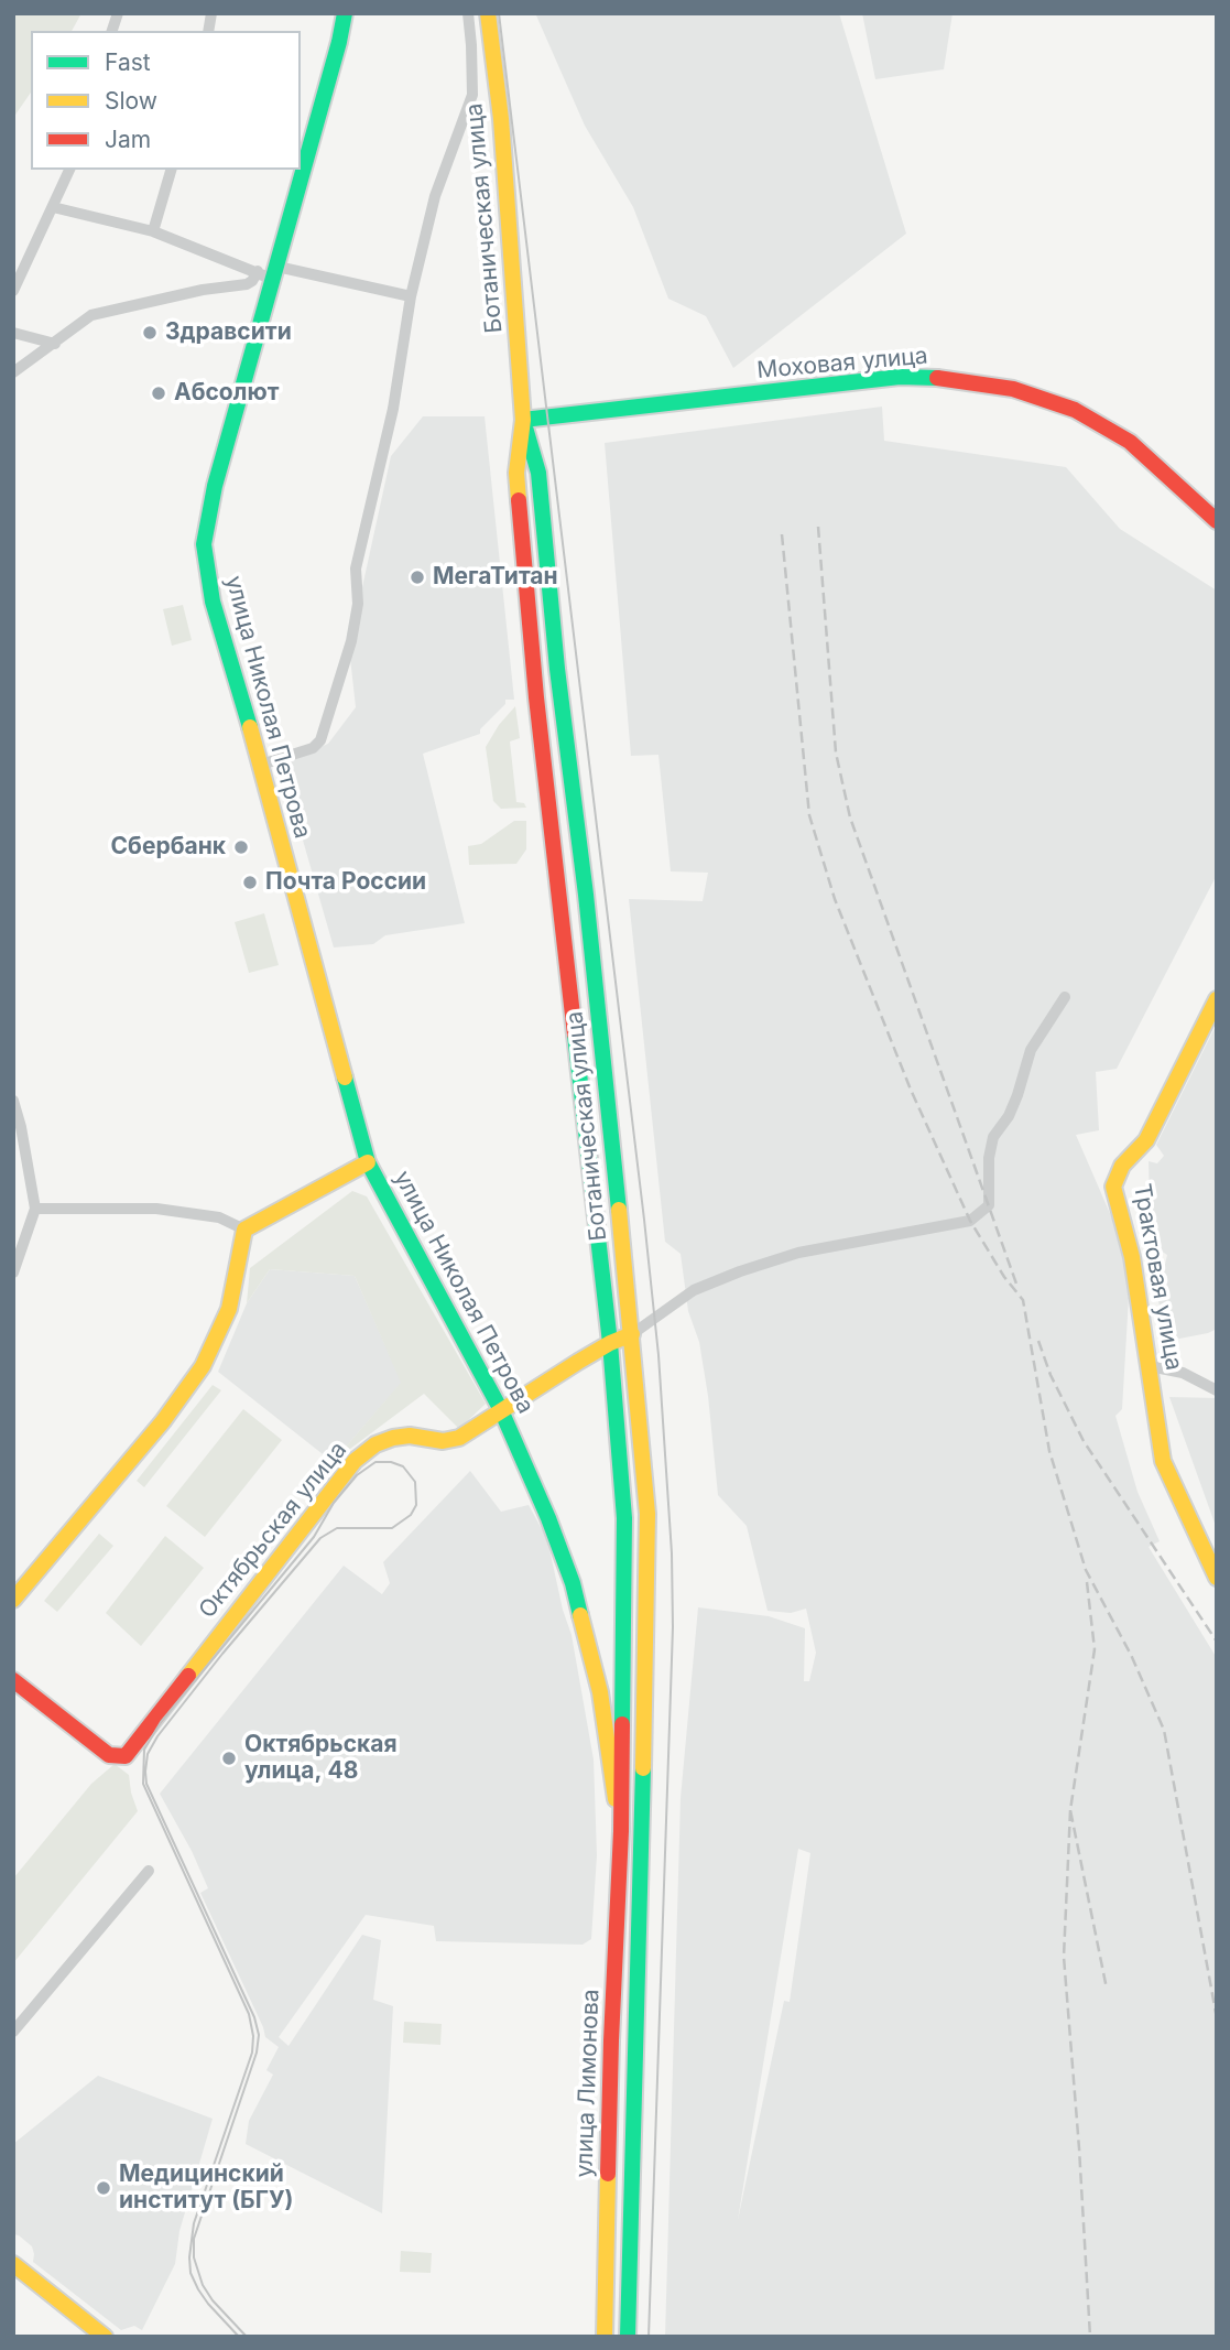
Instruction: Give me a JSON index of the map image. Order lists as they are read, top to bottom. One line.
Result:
{"streets":{"main road":["Ботаническая улица","Моховая улица","улица Николая Петрова","Трактовая улица","Октябрьская улица","улица Лимонова"]},"crossings":[["Ботаническая улица","Моховая улица"],["Ботаническая улица","улица Николая Петрова"],["Ботаническая улица","Октябрьская улица"],["Ботаническая улица","улица Лимонова"],["улица Николая Петрова","Октябрьская улица"],["улица Николая Петрова","улица Лимонова"]],"places":["Здравсити","Абсолют","МегаТитан","Сбербанк","Почта России","Октябрьская улица, 48","Медицинский институт (БГУ)"],"legend":["Fast","Slow","Jam"]}
